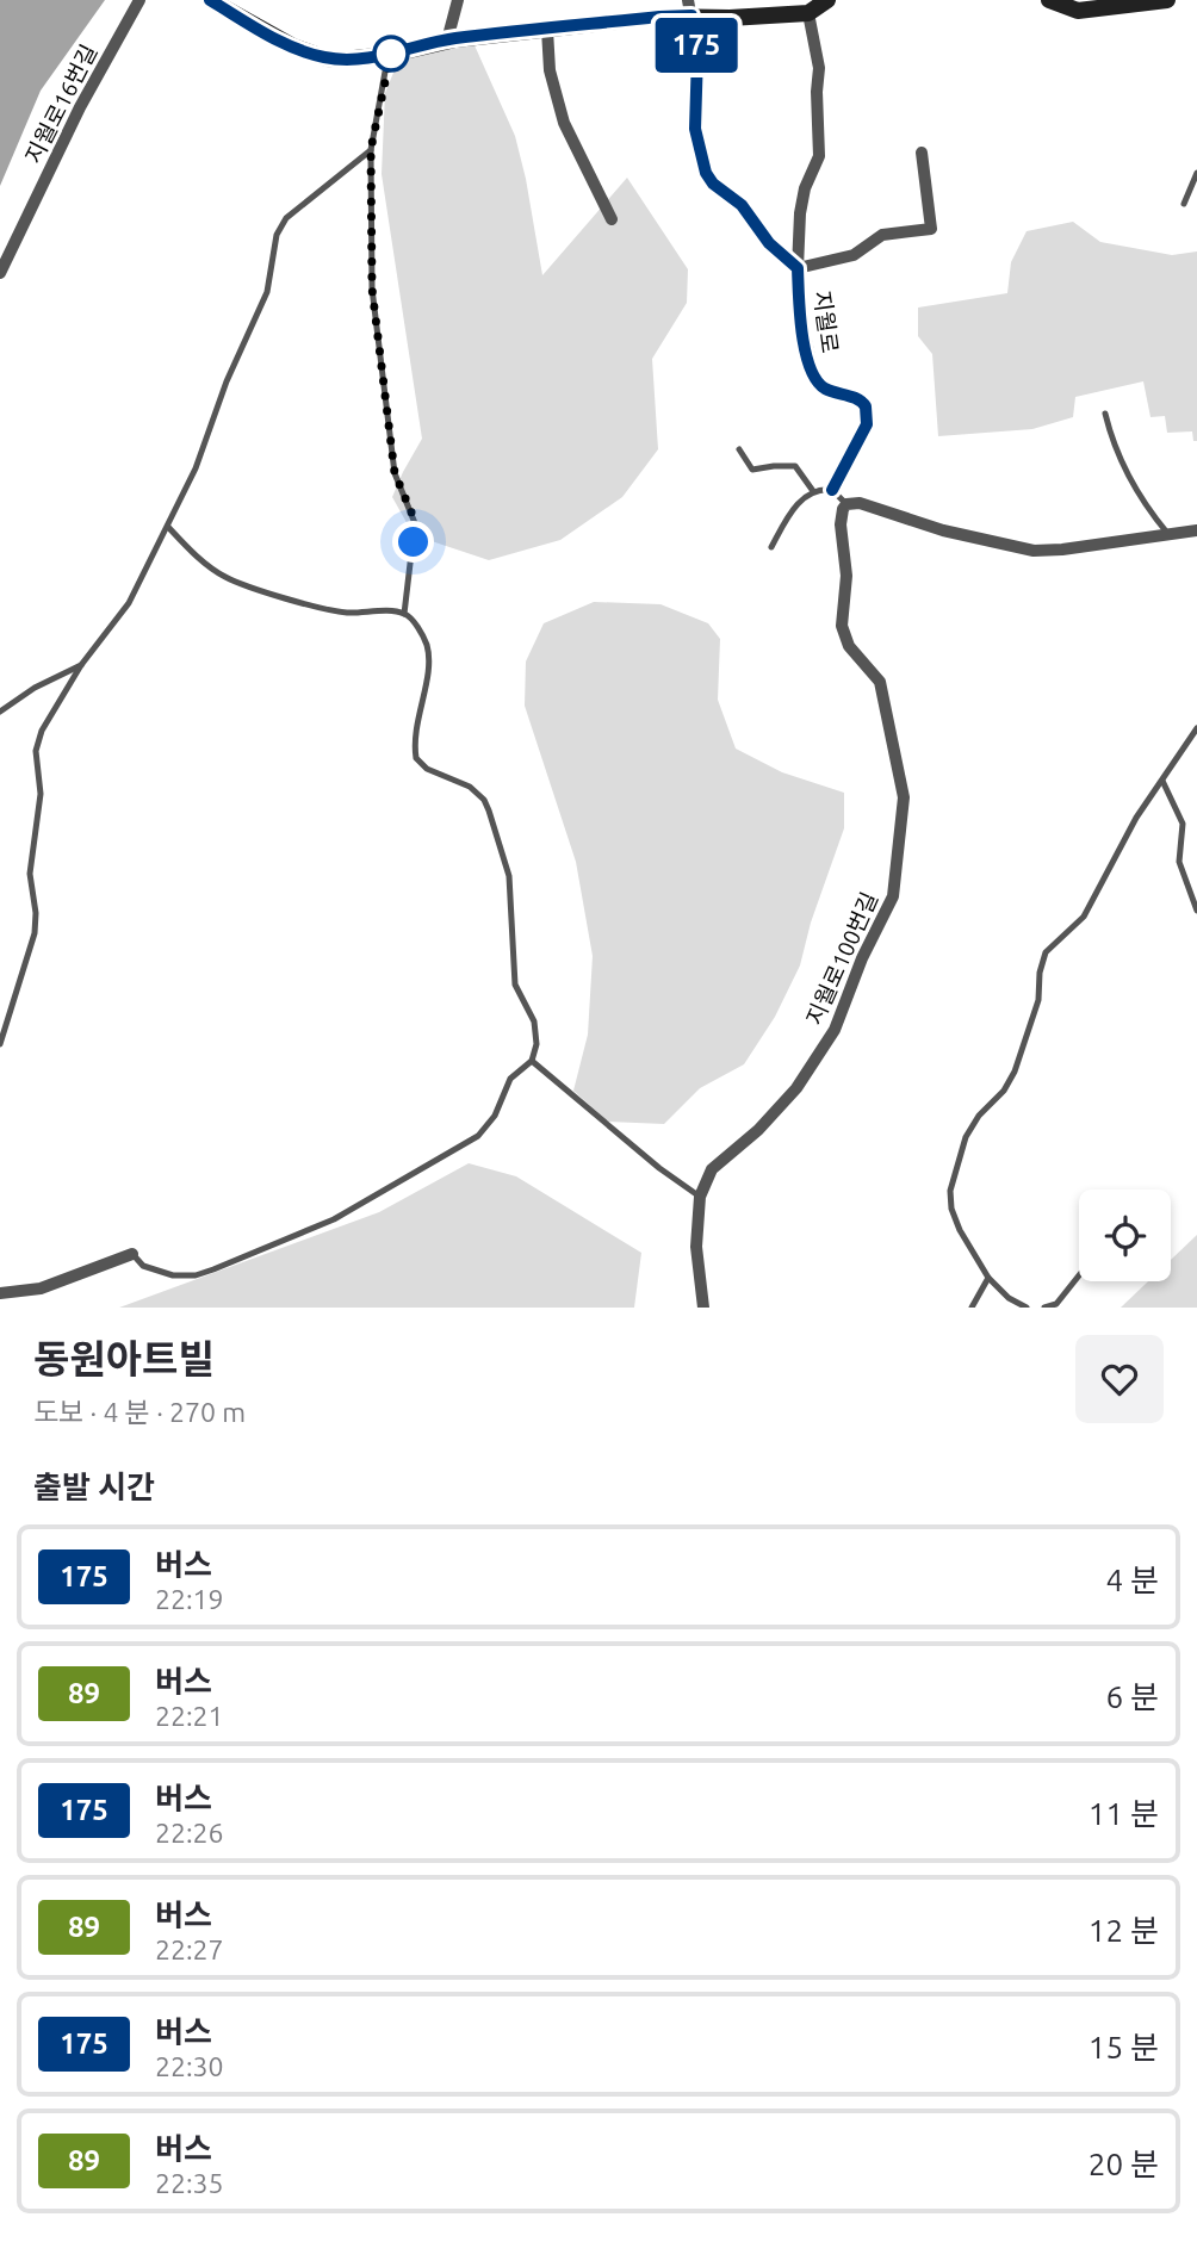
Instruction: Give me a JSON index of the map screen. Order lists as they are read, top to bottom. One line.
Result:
{"streets":{"street":["지월로16번길","지월로","지월로100번길"]},"lines":["bus line 175"],"page":{"on_map":"175","heading":[["동원아트빌","도보 · 4 분 · 270 m"],"출발 시간"],"list":[{"mark":"175","name":"버스","note":"22:19","value":"4 분"},{"mark":"89","name":"버스","note":"22:21","value":"6 분"},{"mark":"175","name":"버스","note":"22:26","value":"11 분"},{"mark":"89","name":"버스","note":"22:27","value":"12 분"},{"mark":"175","name":"버스","note":"22:30","value":"15 분"},{"mark":"89","name":"버스","note":"22:35","value":"20 분"}]}}
